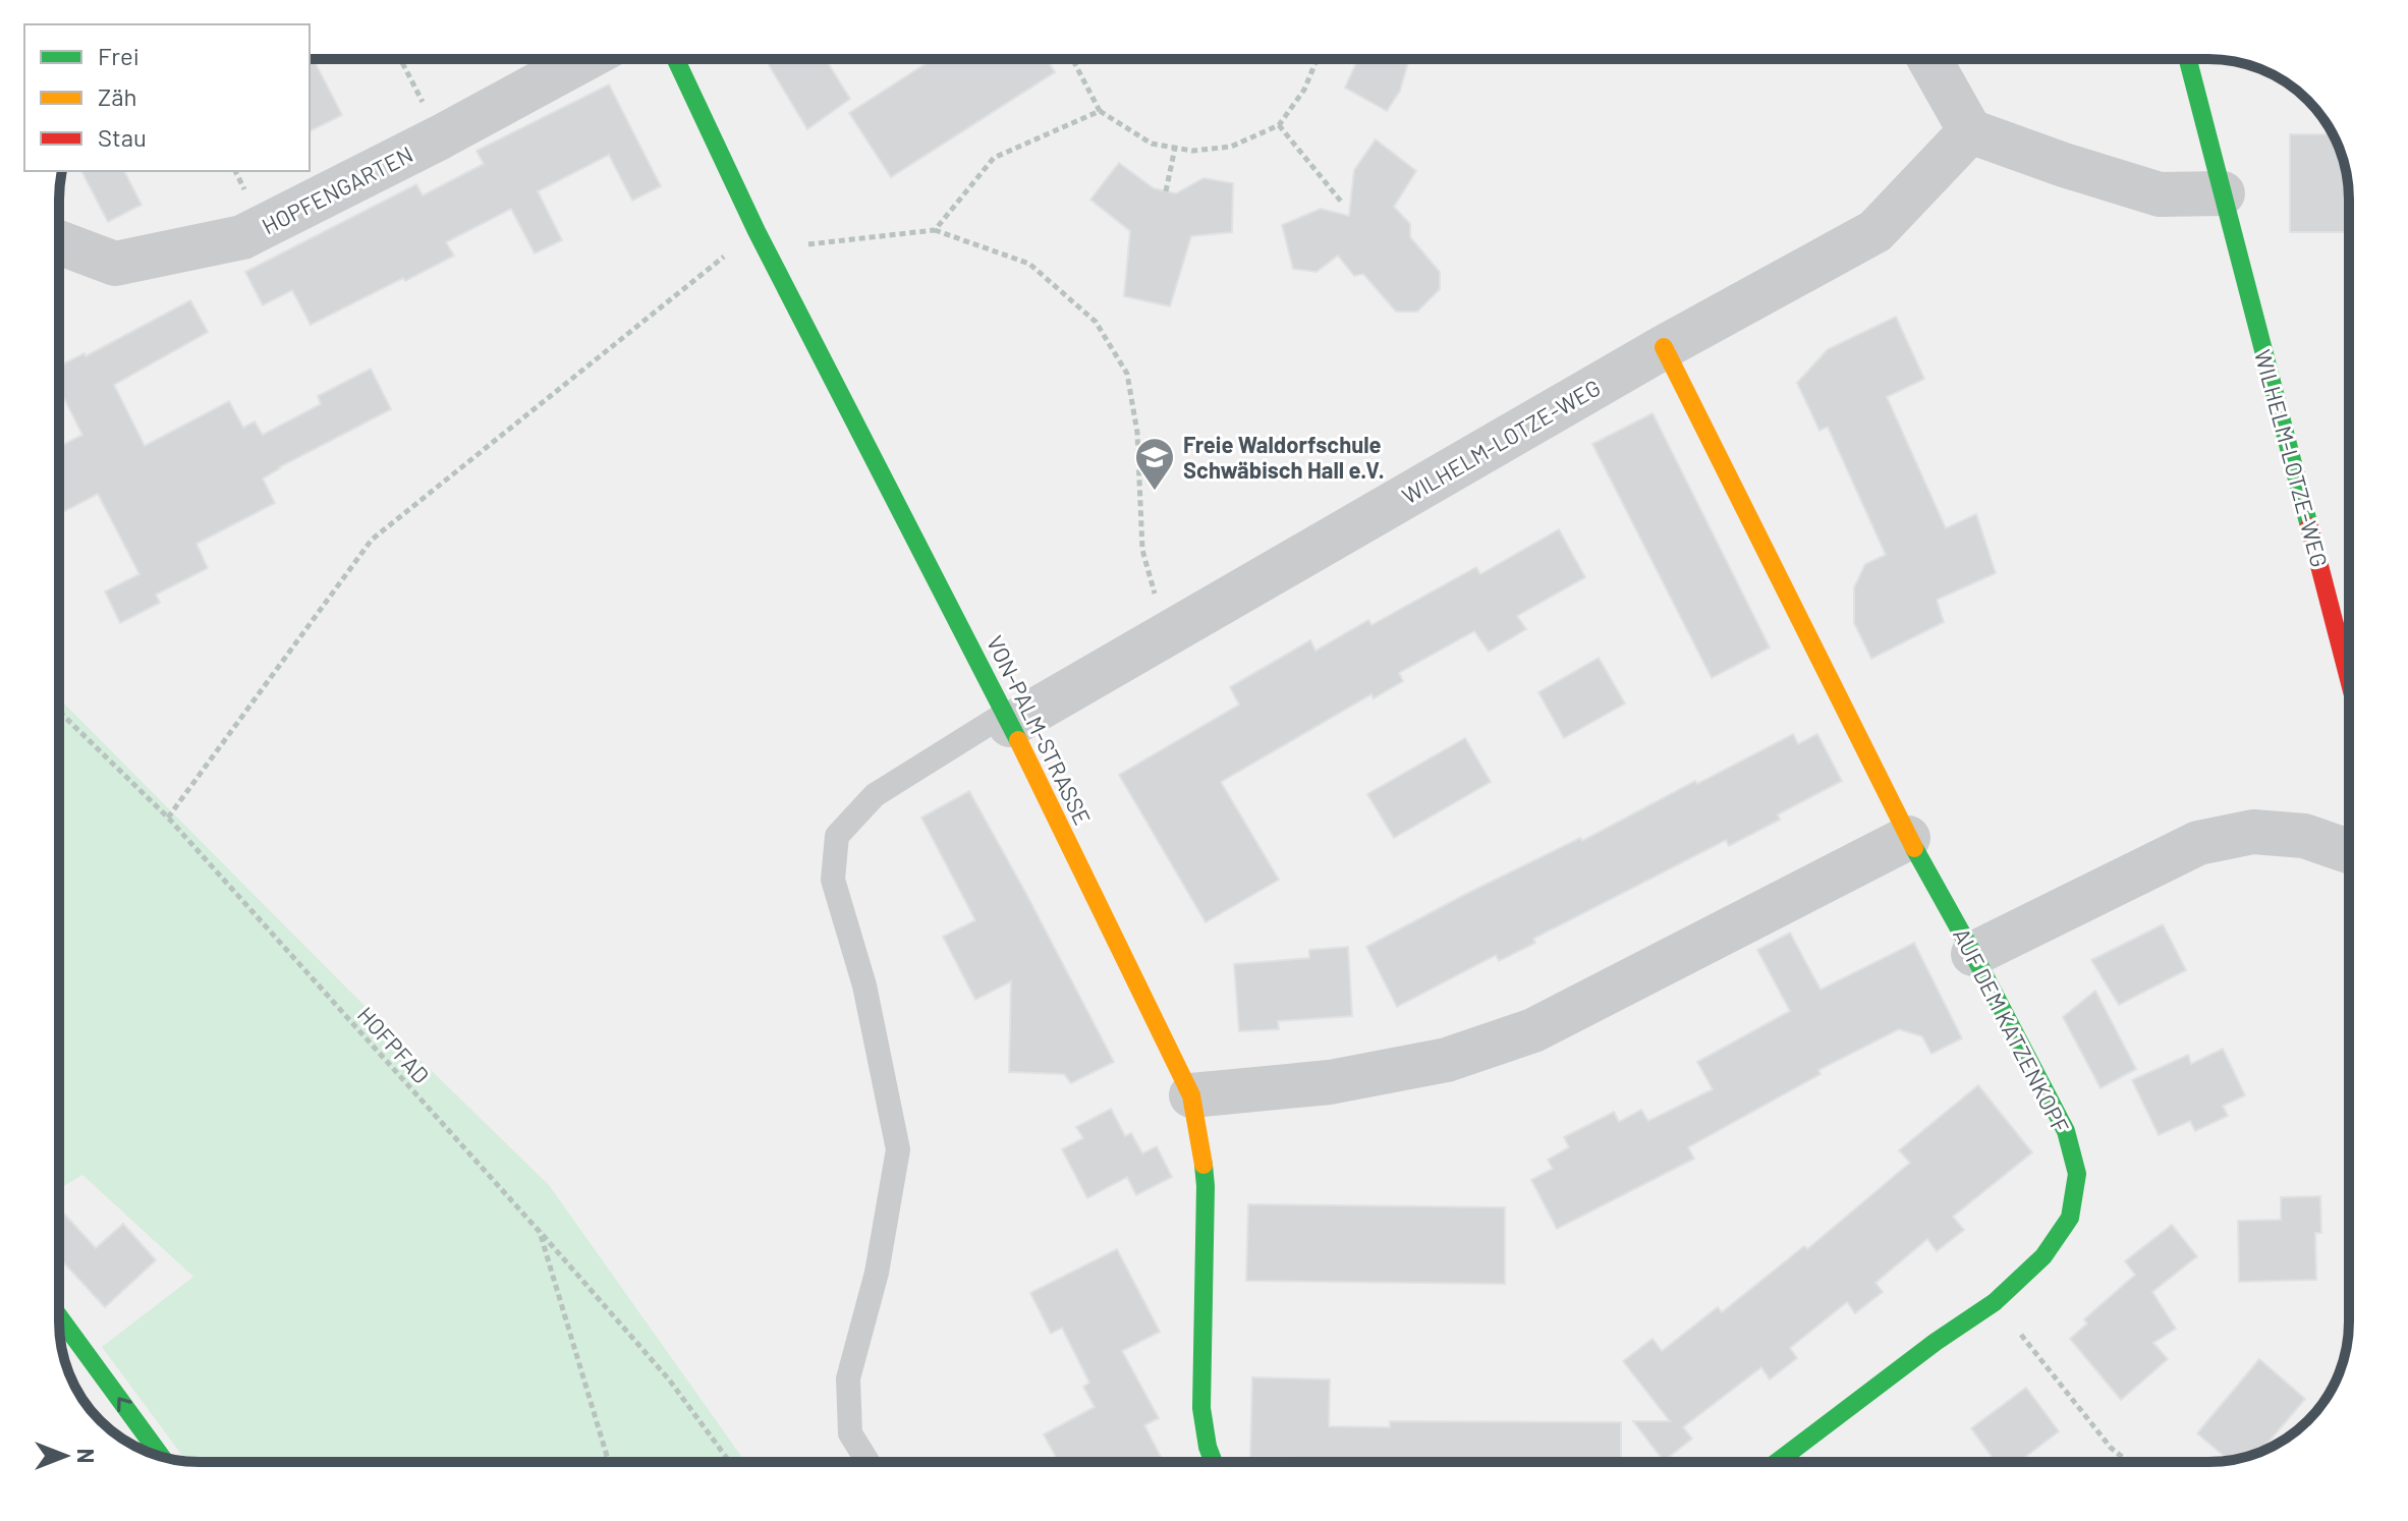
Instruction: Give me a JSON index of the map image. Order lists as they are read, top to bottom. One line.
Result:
{"streets":{"street":["HOPFENGARTEN","WILHELM-LOTZE-WEG","VON-PALM-STRASSE","AUF DEM KATZENKOPF"],"path":["HOFPFAD"]},"crossings":[["WILHELM-LOTZE-WEG","VON-PALM-STRASSE"],["WILHELM-LOTZE-WEG","AUF DEM KATZENKOPF"]],"places":{"school or university":["Freie Waldorfschule Schwäbisch Hall e.V."]},"legend":["Frei","Zäh","Stau"],"north":"right"}
